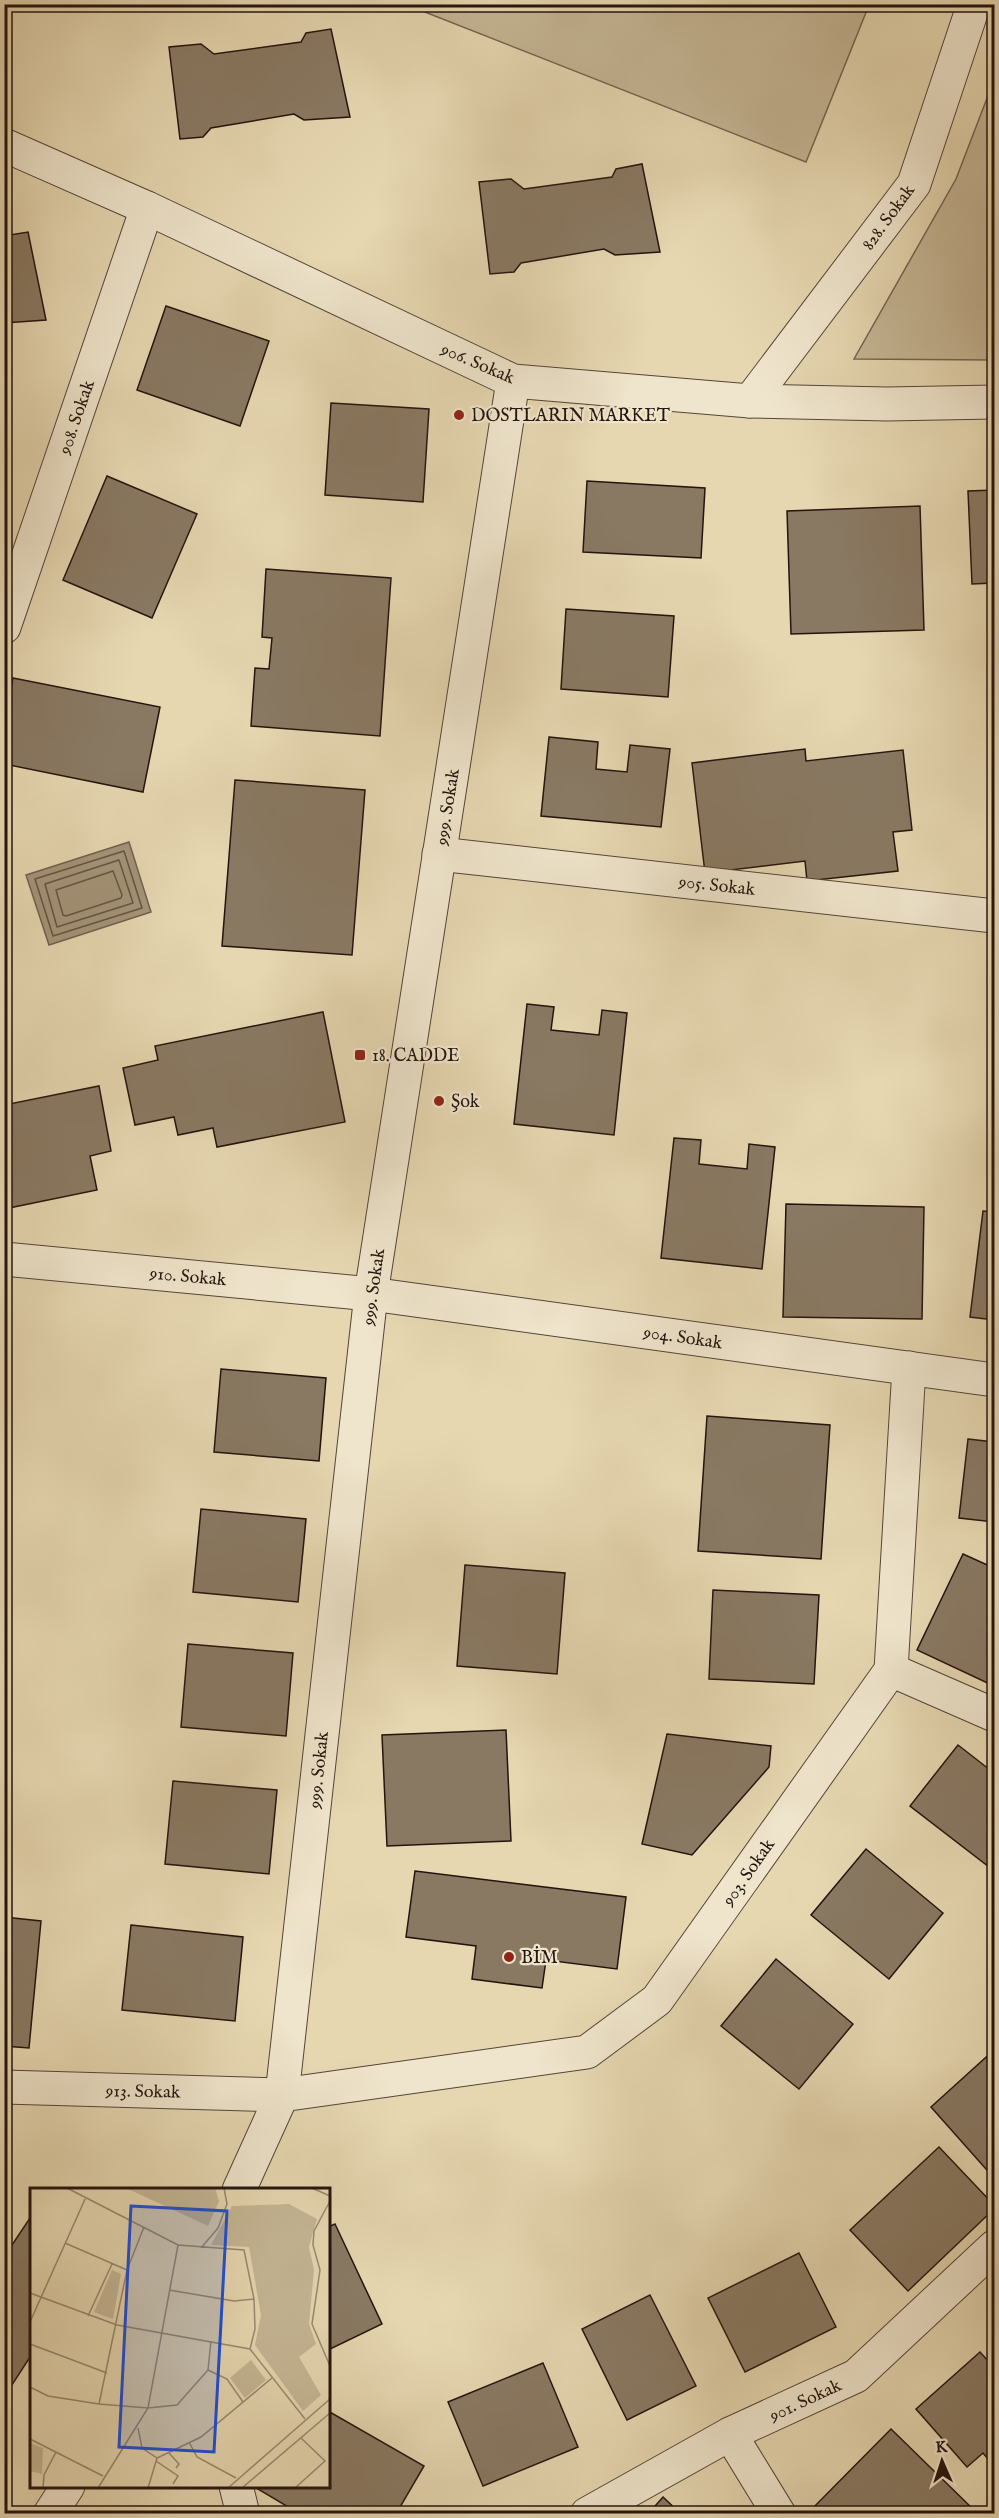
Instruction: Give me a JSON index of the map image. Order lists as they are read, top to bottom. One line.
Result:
{"streets":{"street":["828. Sokak","906. Sokak","908. Sokak","999. Sokak","905. Sokak","910. Sokak","904. Sokak","903. Sokak","913. Sokak","901. Sokak"]},"crossings":[["828. Sokak","906. Sokak"],["906. Sokak","908. Sokak"],["906. Sokak","999. Sokak"],["999. Sokak","905. Sokak"],["999. Sokak","910. Sokak"],["999. Sokak","904. Sokak"],["999. Sokak","903. Sokak"],["999. Sokak","913. Sokak"],["910. Sokak","904. Sokak"],["903. Sokak","913. Sokak"]],"places":{"other":["DOSTLARIN MARKET","Şok","BİM"],"transit":["18. CADDE"]},"north":"top"}
